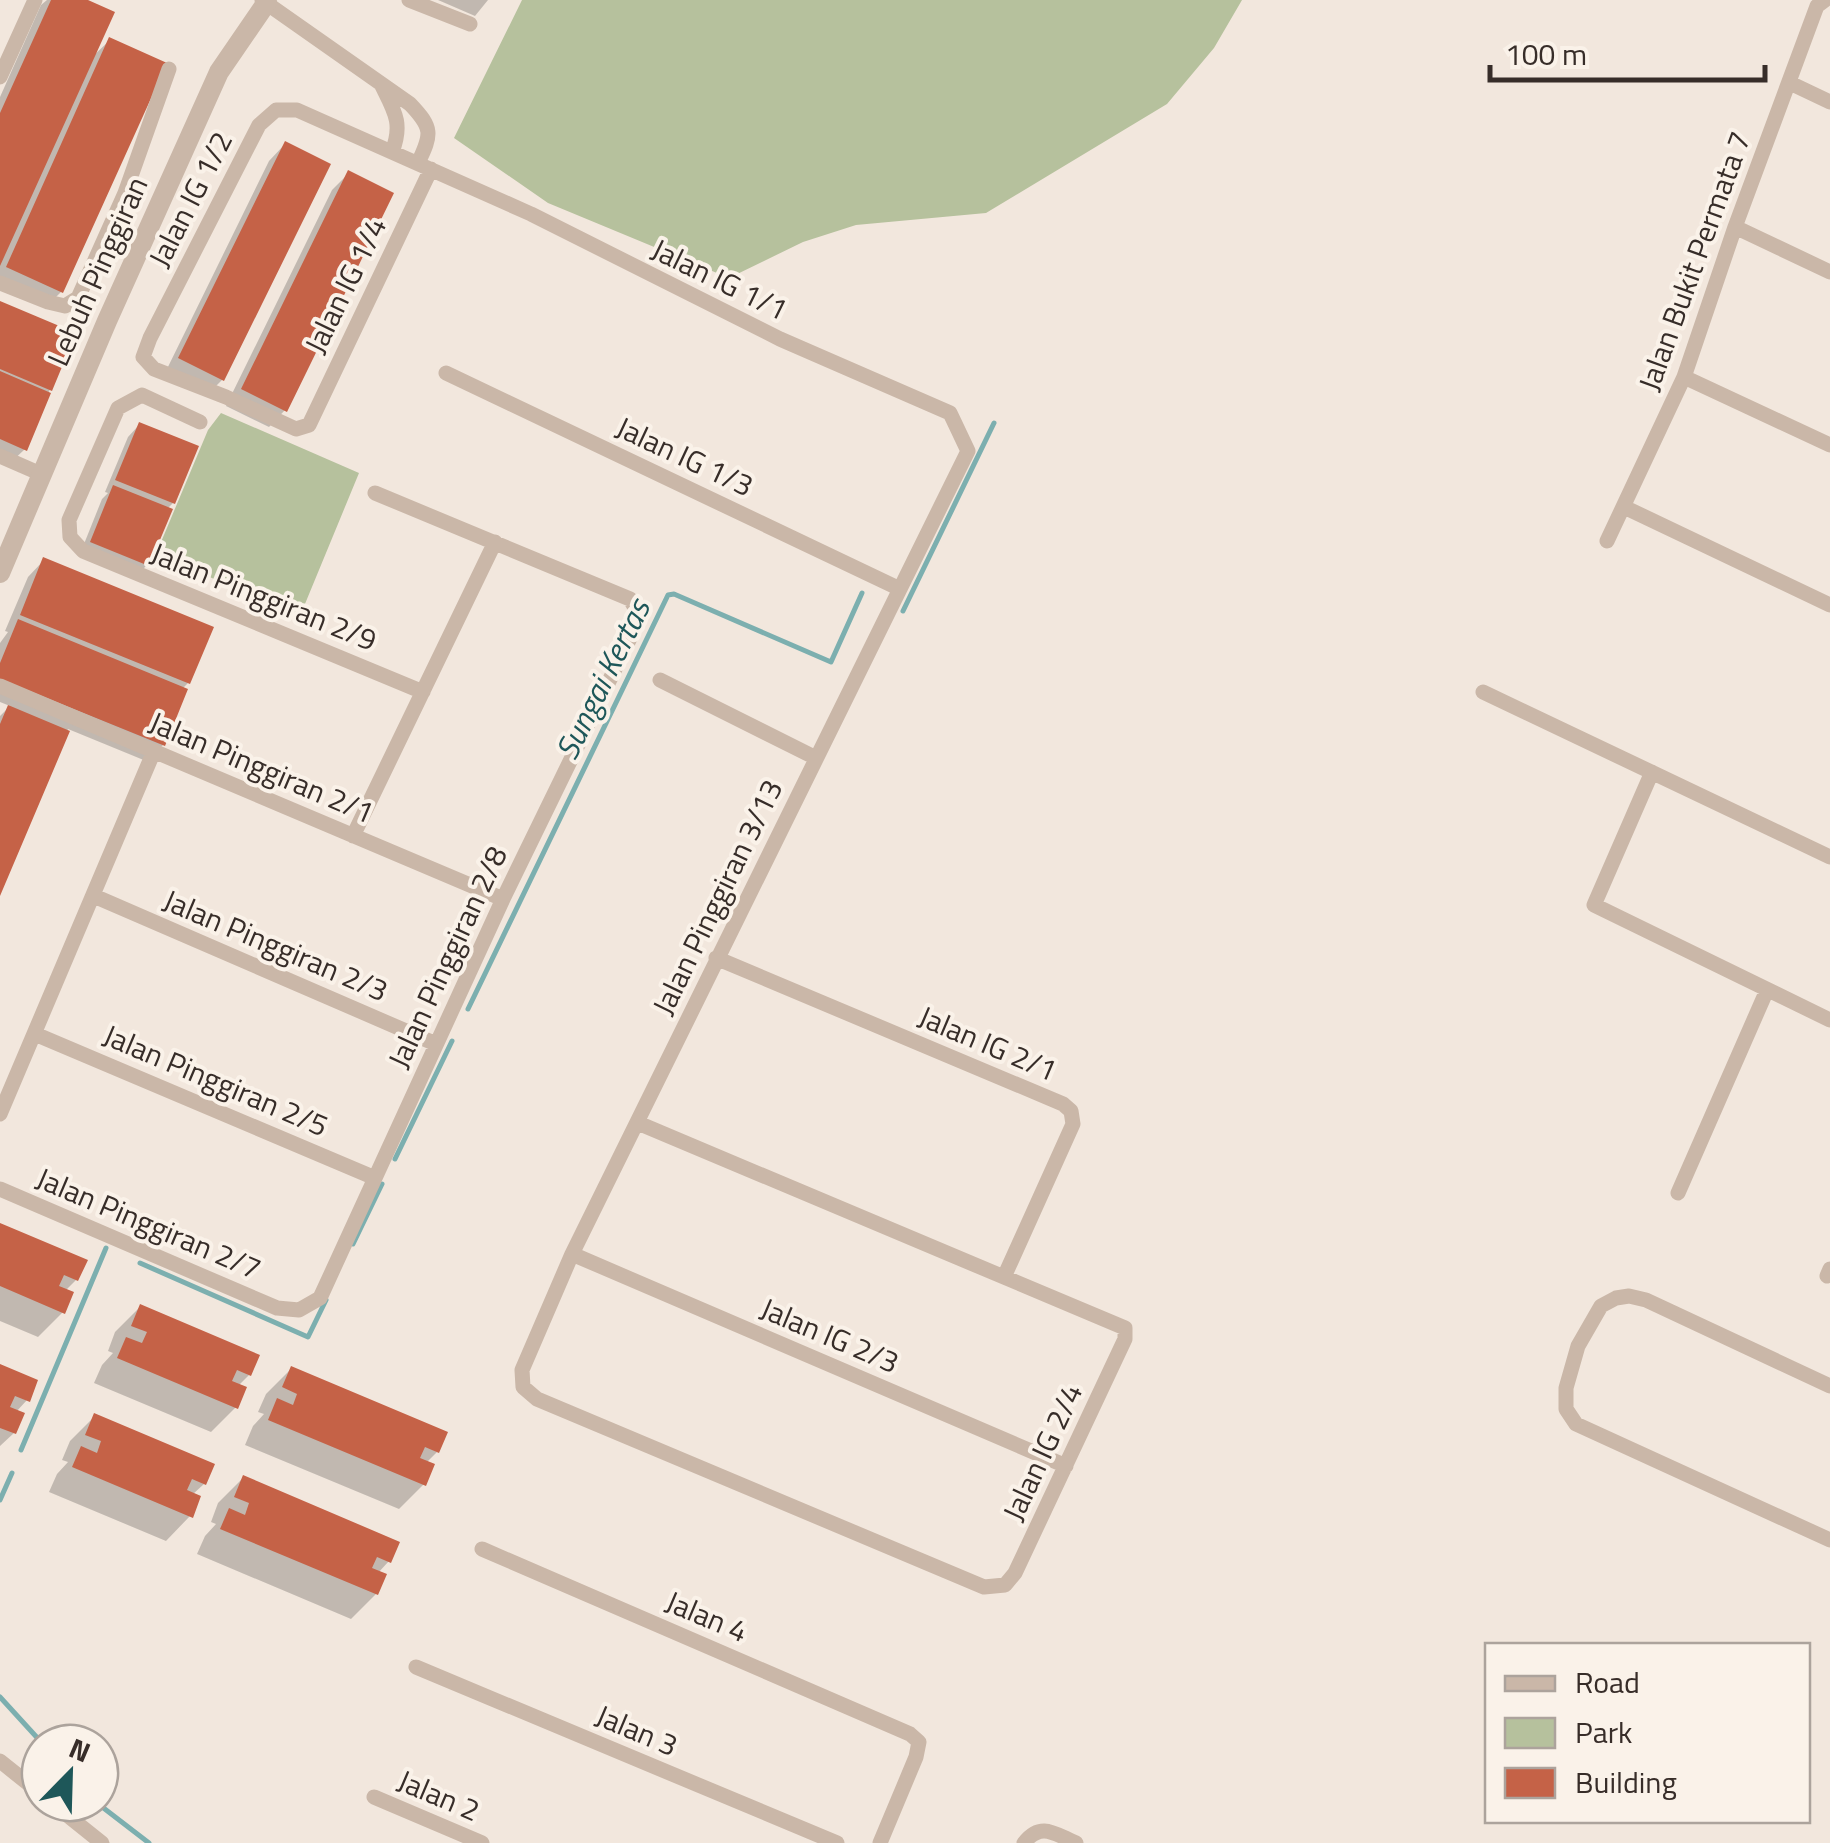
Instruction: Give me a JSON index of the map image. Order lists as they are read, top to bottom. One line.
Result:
{"streets":{"street":["Jalan IG 1/2","Jalan Bukit Permata 7","Lebuh Pinggiran","Jalan IG 1/1","Jalan IG 1/4","Jalan IG 1/3","Jalan Pinggiran 2/9","Jalan Pinggiran 2/1","Jalan Pinggiran 3/13","Jalan Pinggiran 2/3","Jalan Pinggiran 2/8","Jalan IG 2/1","Jalan Pinggiran 2/5","Jalan Pinggiran 2/7","Jalan IG 2/3","Jalan IG 2/4","Jalan 4","Jalan 3","Jalan 2"]},"crossings":[["Jalan IG 1/2","Jalan IG 1/1"],["Jalan IG 1/2","Jalan IG 1/4"],["Jalan IG 1/1","Jalan IG 1/4"],["Jalan IG 1/1","Jalan Pinggiran 3/13"],["Jalan IG 1/3","Jalan Pinggiran 3/13"],["Jalan Pinggiran 2/1","Jalan Pinggiran 2/8"],["Jalan Pinggiran 3/13","Jalan IG 2/1"],["Jalan Pinggiran 3/13","Jalan IG 2/3"],["Jalan Pinggiran 3/13","Jalan IG 2/4"],["Jalan Pinggiran 2/3","Jalan Pinggiran 2/8"],["Jalan Pinggiran 2/8","Jalan Pinggiran 2/5"],["Jalan Pinggiran 2/8","Jalan Pinggiran 2/7"],["Jalan IG 2/1","Jalan IG 2/4"],["Jalan IG 2/3","Jalan IG 2/4"]],"water":["Sungai Kertas"],"legend":["Road","Park","Building"],"scale_bar":"100 m","north":"top right"}
